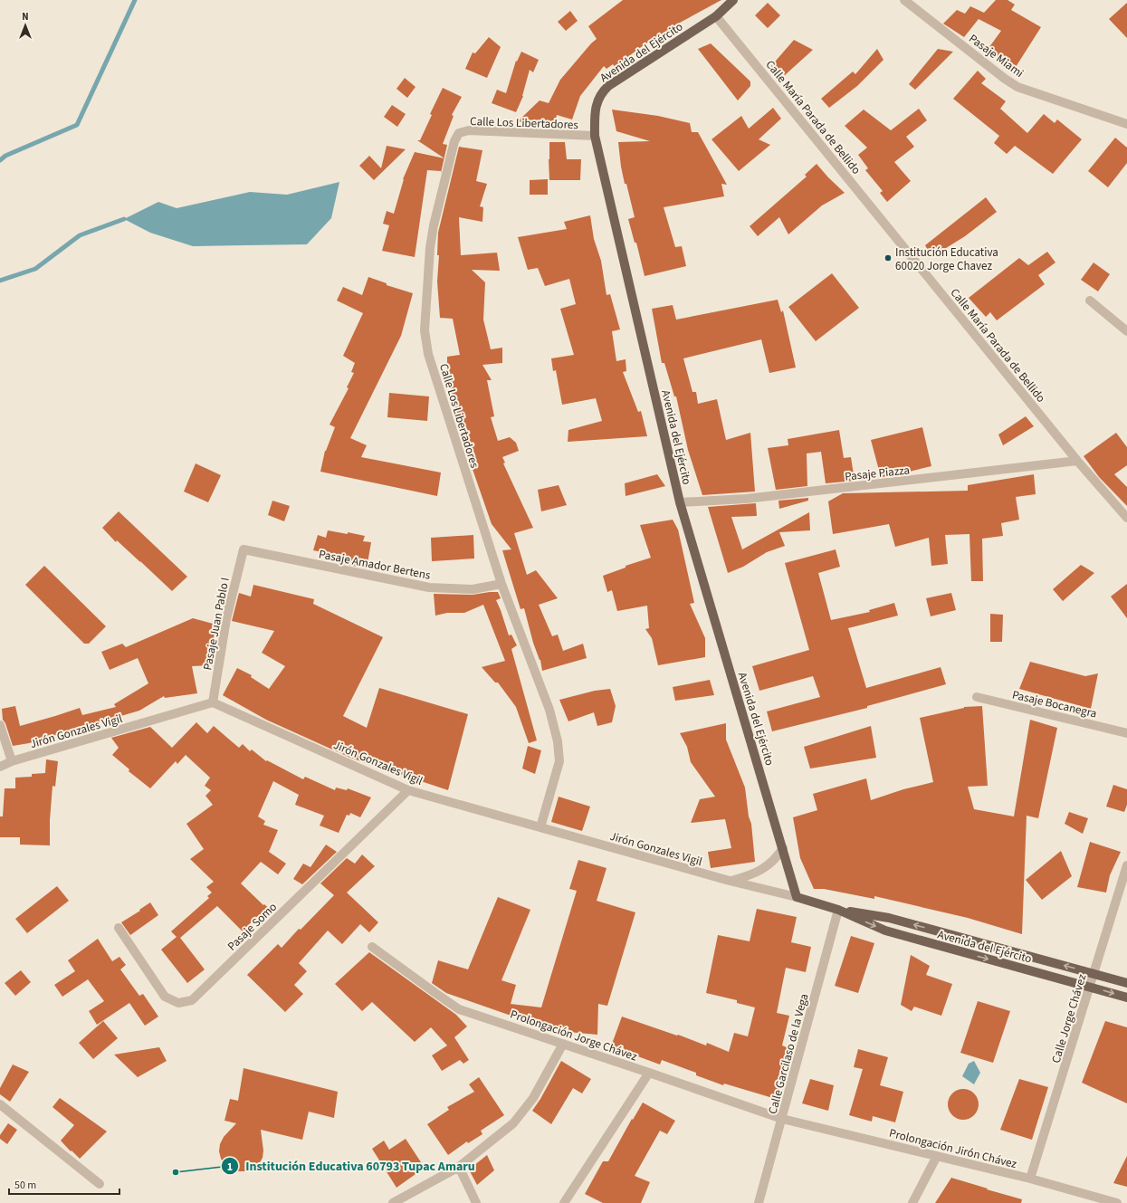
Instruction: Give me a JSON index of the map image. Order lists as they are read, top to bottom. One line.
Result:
{"streets":{"main road":["Avenida del Ejército"],"street":["Pasaje Miami","Calle María Parada de Bellido","Calle Los Libertadores","Pasaje Piazza","Pasaje Amador Bertens","Pasaje Juan Pablo I","Pasaje Bocanegra","Jirón Gonzales Vigil","Pasaje Somo","Calle Jorge Chávez","Prolongación Jorge Chávez","Calle Garcilaso de la Vega","Prolongación Jirón Chávez"]},"crossings":[["Avenida del Ejército","Calle María Parada de Bellido"],["Avenida del Ejército","Calle Los Libertadores"],["Avenida del Ejército","Pasaje Piazza"],["Avenida del Ejército","Jirón Gonzales Vigil"],["Avenida del Ejército","Calle Jorge Chávez"],["Avenida del Ejército","Calle Garcilaso de la Vega"],["Calle María Parada de Bellido","Pasaje Piazza"],["Calle Los Libertadores","Pasaje Amador Bertens"],["Calle Los Libertadores","Jirón Gonzales Vigil"],["Pasaje Amador Bertens","Pasaje Juan Pablo I"],["Pasaje Juan Pablo I","Jirón Gonzales Vigil"],["Jirón Gonzales Vigil","Pasaje Somo"],["Calle Jorge Chávez","Prolongación Jirón Chávez"],["Prolongación Jorge Chávez","Calle Garcilaso de la Vega"],["Prolongación Jorge Chávez","Prolongación Jirón Chávez"],["Calle Garcilaso de la Vega","Prolongación Jirón Chávez"]],"places":["Institución Educativa 60020 Jorge Chavez","Institución Educativa 60793 Tupac Amaru"],"scale_bar":"50 m","north":"top"}
